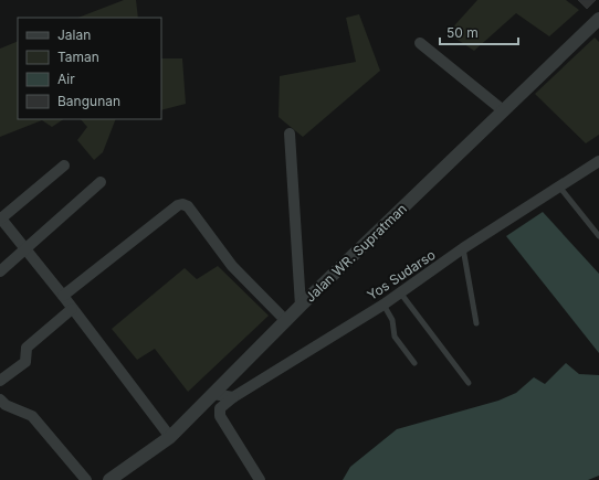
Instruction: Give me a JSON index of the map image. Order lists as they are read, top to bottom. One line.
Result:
{"streets":{"street":["Jalan WR. Supratman","Yos Sudarso"]},"legend":["Jalan","Taman","Air","Bangunan"],"scale_bar":"50 m"}
